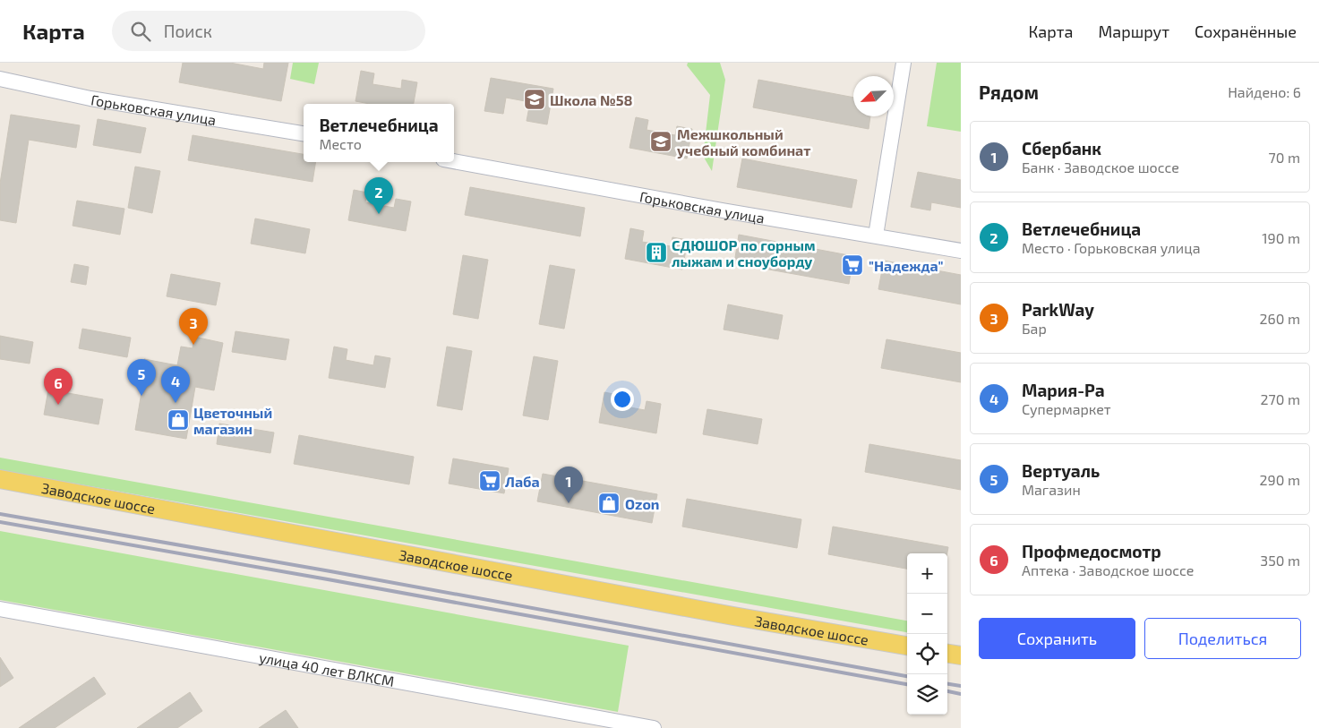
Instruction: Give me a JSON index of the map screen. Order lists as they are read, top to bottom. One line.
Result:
{"streets":{"main road":["Заводское шоссе"],"street":["Горьковская улица","улица 40 лет ВЛКСМ"]},"places":{"school or university":["Школа №58","Межшкольный учебный комбинат"],"building":["СДЮШОР по горным лыжам и сноуборду"],"supermarket":["\"Надежда\"","Лаба"],"shop":["Цветочный магазин","Ozon"]},"north":"bottom left","page":{"header":"Карта","search":"Поиск","nav":["Карта","Маршрут","Сохранённые"],"heading":["Рядом","Найдено: 6"],"popup":["Ветлечебница","Место"],"list":[{"mark":"1","name":"Сбербанк","note":"Банк · Заводское шоссе","value":"70 m"},{"mark":"2","name":"Ветлечебница","note":"Место · Горьковская улица","value":"190 m"},{"mark":"3","name":"ParkWay","note":"Бар","value":"260 m"},{"mark":"4","name":"Мария-Ра","note":"Супермаркет","value":"270 m"},{"mark":"5","name":"Вертуаль","note":"Магазин","value":"290 m"},{"mark":"6","name":"Профмедосмотр","note":"Аптека · Заводское шоссе","value":"350 m"}],"pins":["2","3","5","4","6","1"],"map_buttons":["+","−"],"buttons":["Сохранить","Поделиться"]}}
